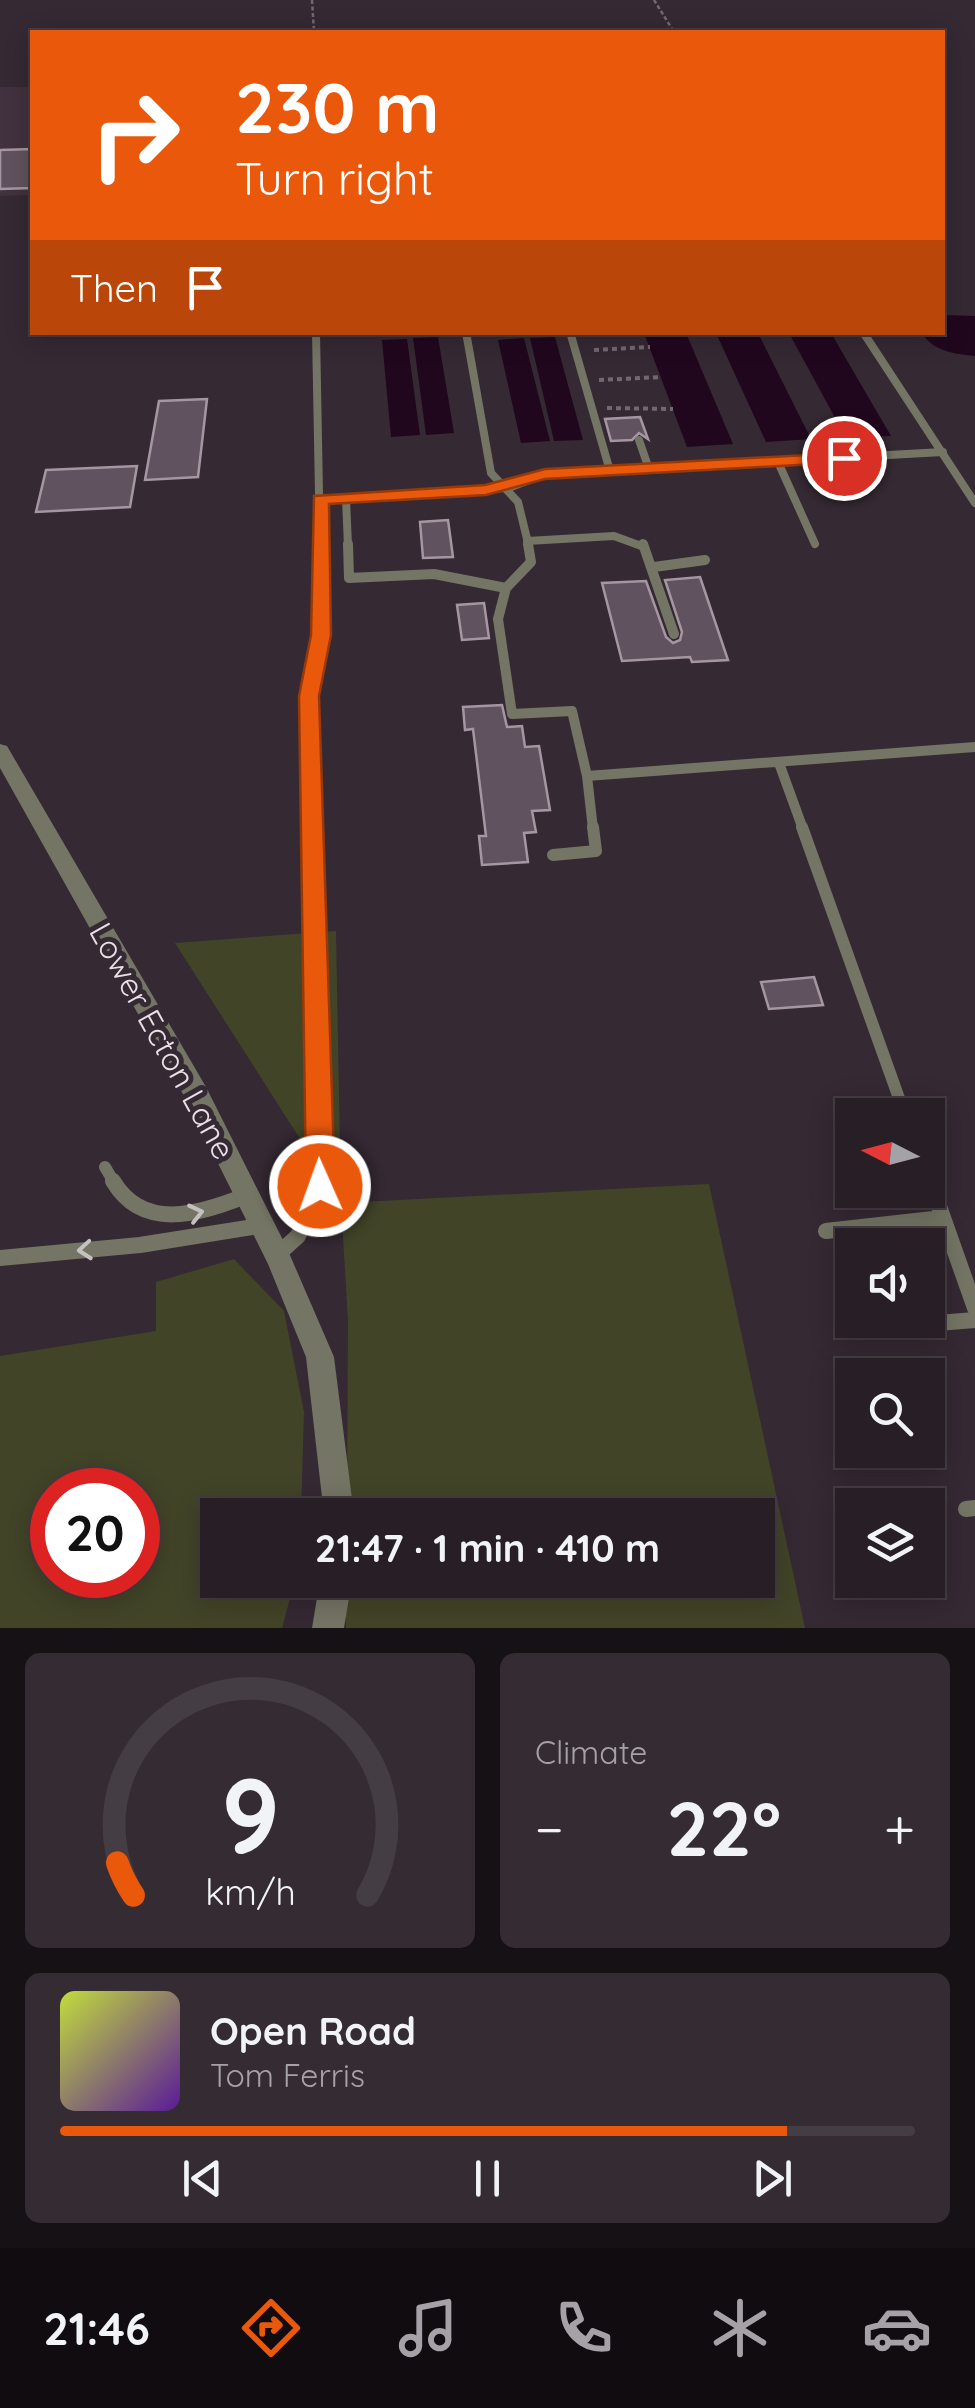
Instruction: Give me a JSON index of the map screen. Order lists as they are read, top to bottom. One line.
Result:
{"streets":{"street":["Lower Ecton Lane"]},"north":"left","page":{"turn":["230 m","Turn right"],"then":"Then","limit":"20","trip":"21:47 · 1 min · 410 m","tile":"Climate","heat":["−","22°","+"],"song":["Open Road","Tom Ferris"],"tabs":"21:46","gauge":["9","km/h"]}}
